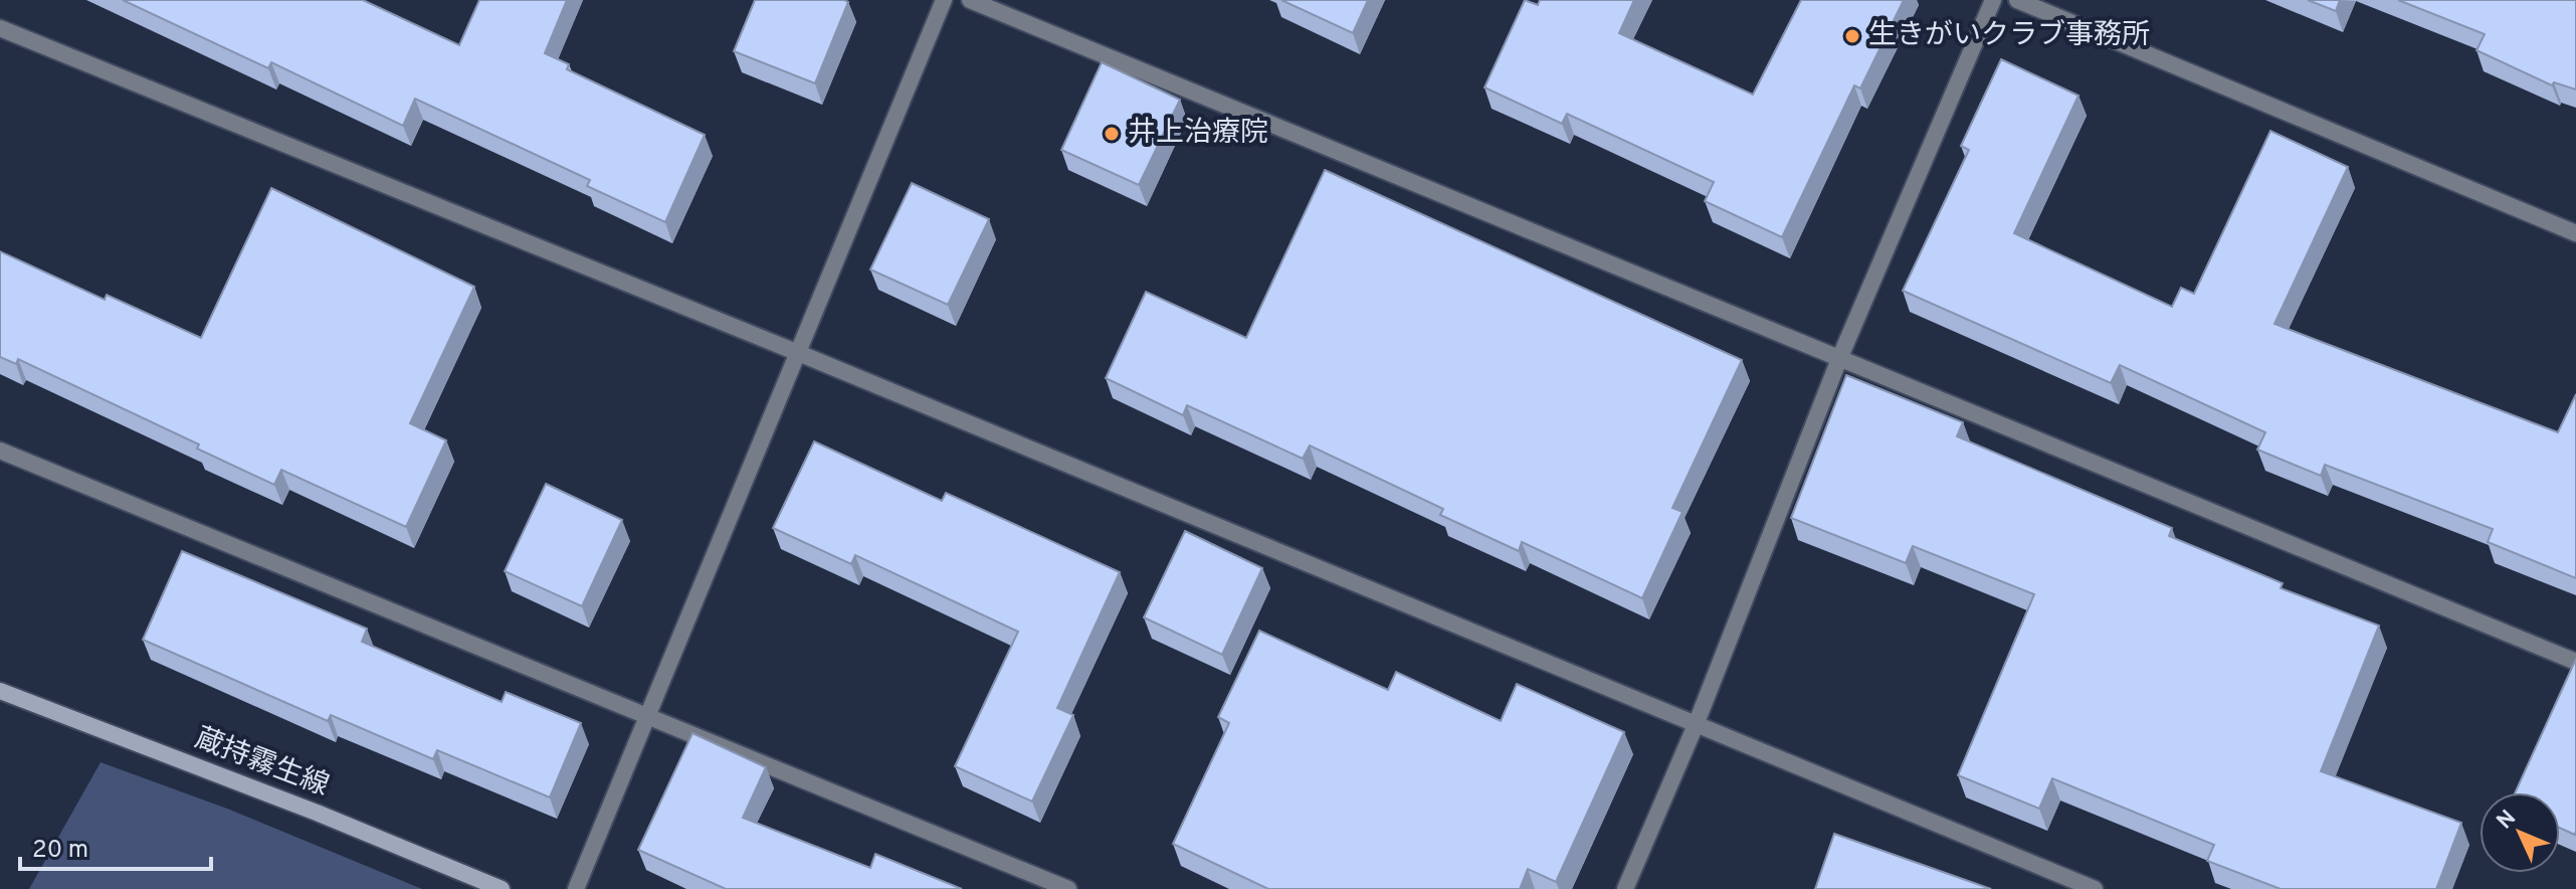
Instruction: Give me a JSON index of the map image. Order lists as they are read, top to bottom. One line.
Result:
{"streets":{"main road":["蔵持霧生線"]},"places":["生きがいクラブ事務所","井上治療院"],"scale_bar":"20 m","north":"top left"}
